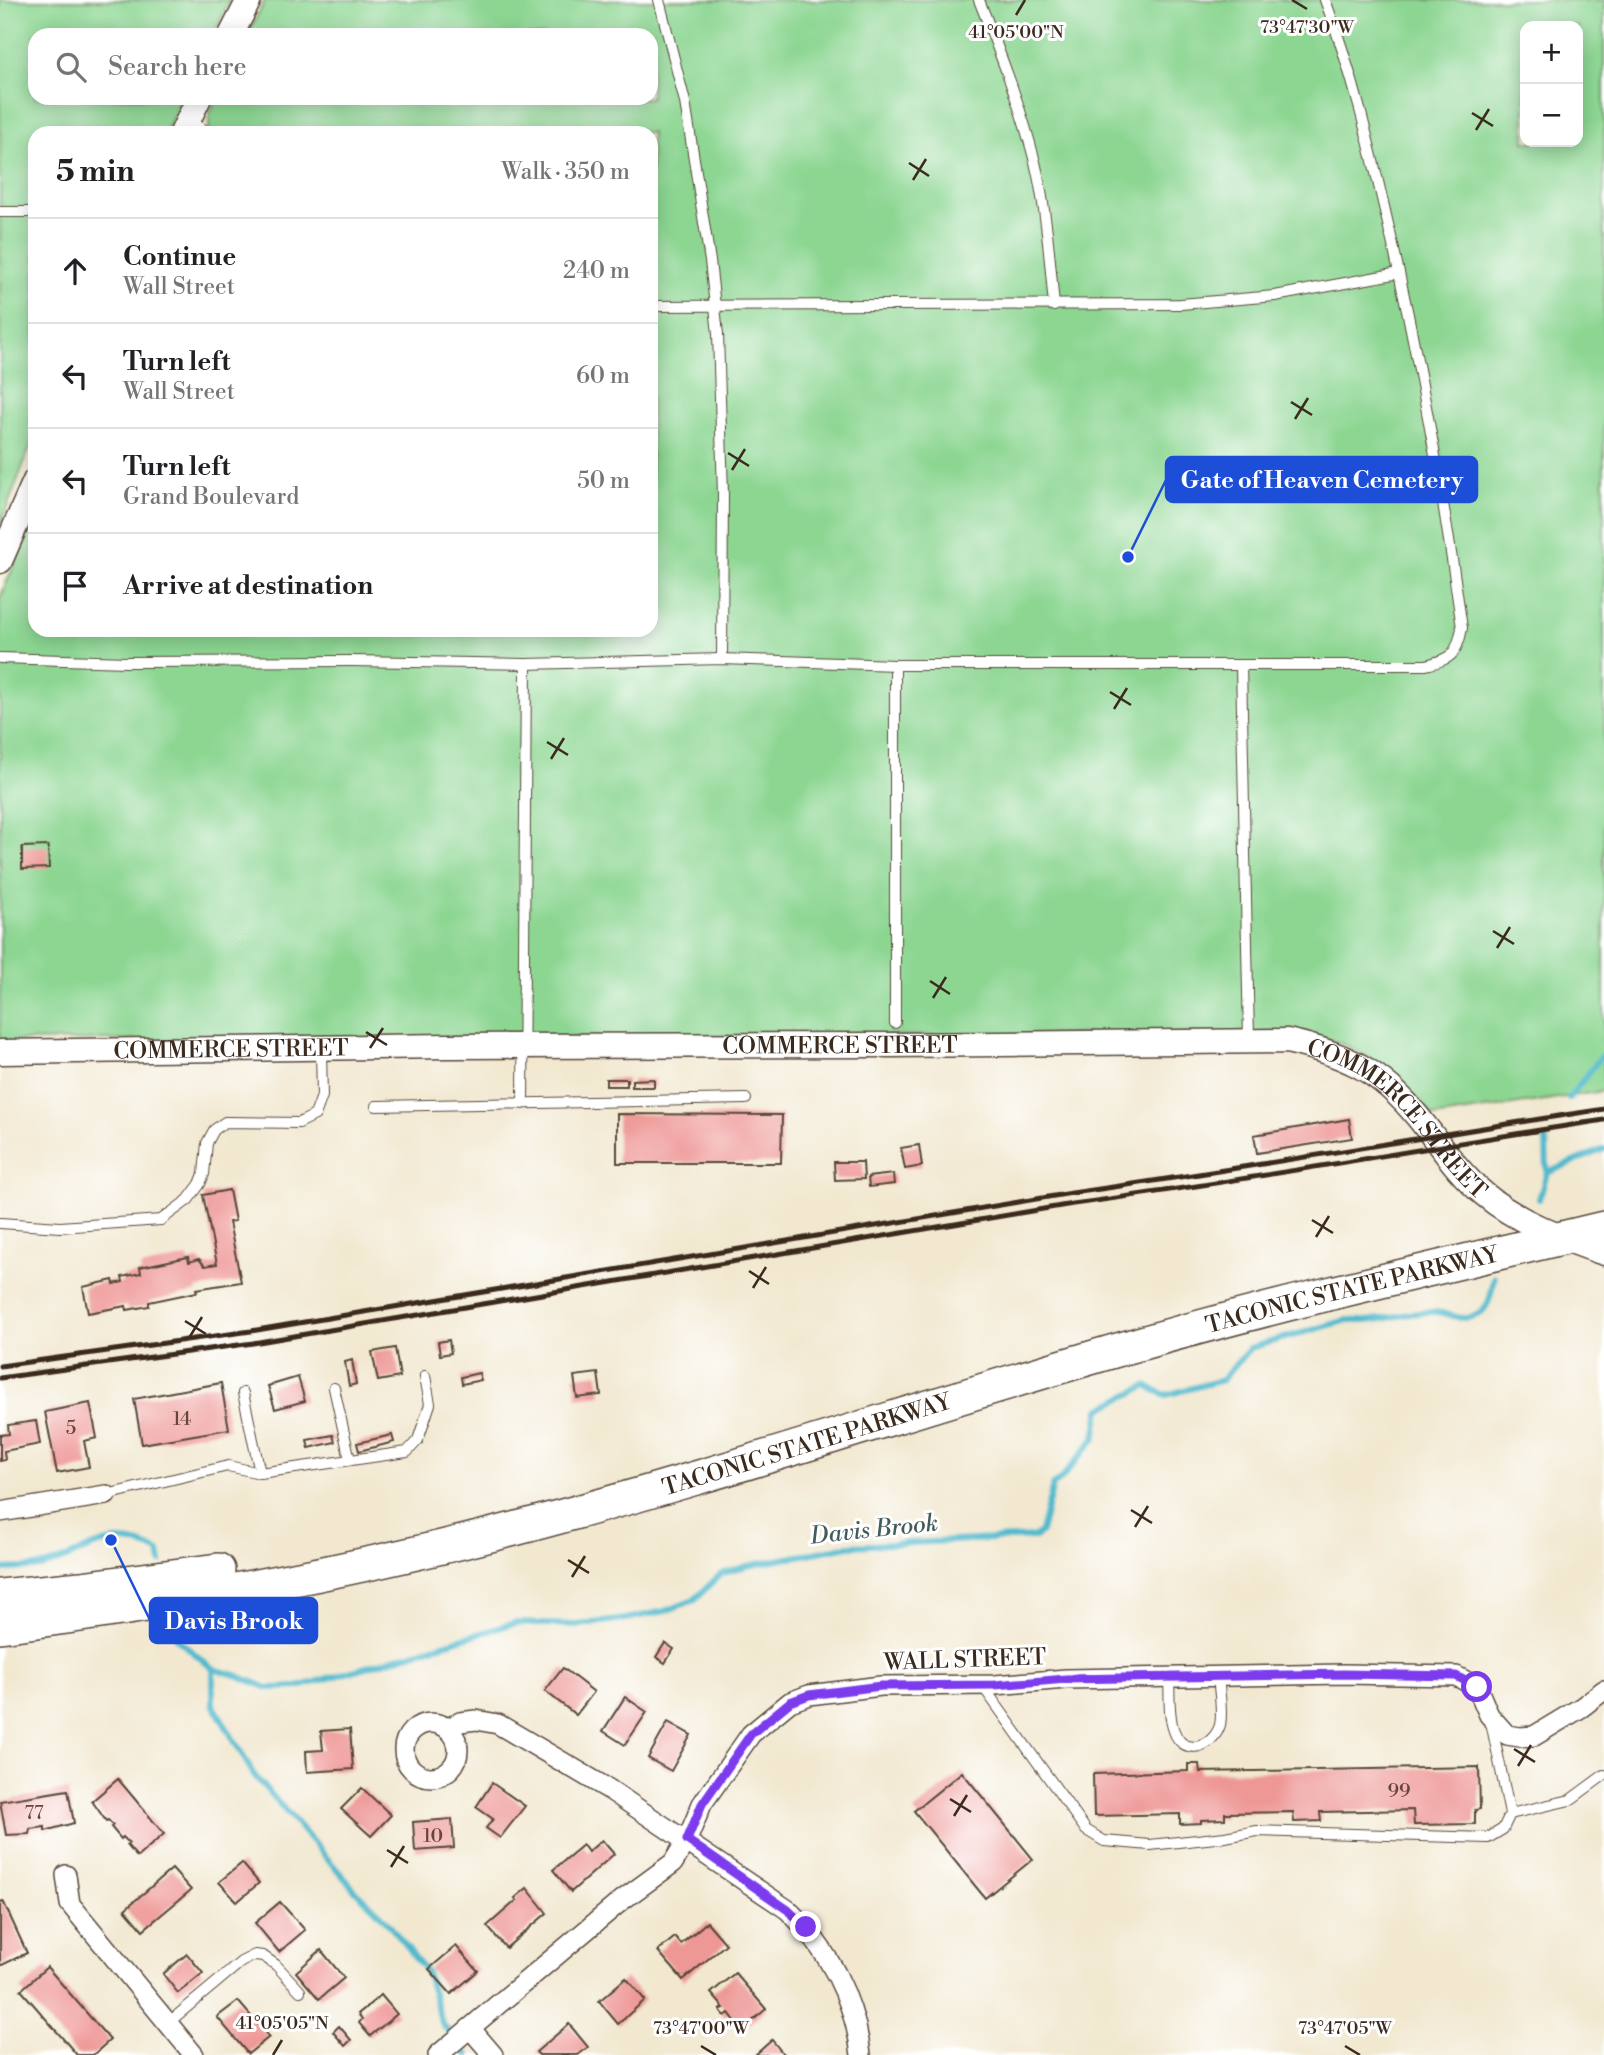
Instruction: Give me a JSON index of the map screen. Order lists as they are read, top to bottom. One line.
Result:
{"streets":{"highway":["TACONIC STATE PARKWAY"],"street":["COMMERCE STREET","WALL STREET"]},"crossings":[["COMMERCE STREET","TACONIC STATE PARKWAY"]],"water":["Davis Brook"],"places":["Gate of Heaven Cemetery","Davis Brook"],"house_numbers":["14","5","99","77","10"],"page":{"map_buttons":["+","−"],"search":"Search here","heading":["5 min","Walk · 350 m"],"list":[["Continue","Wall Street","240 m"],["Turn left","Wall Street","60 m"],["Turn left","Grand Boulevard","50 m"],"Arrive at destination"]},"coordinates":["73°47'30\"W","41°05'00\"N","41°05'05\"N","73°47'00\"W","73°47'05\"W"]}
